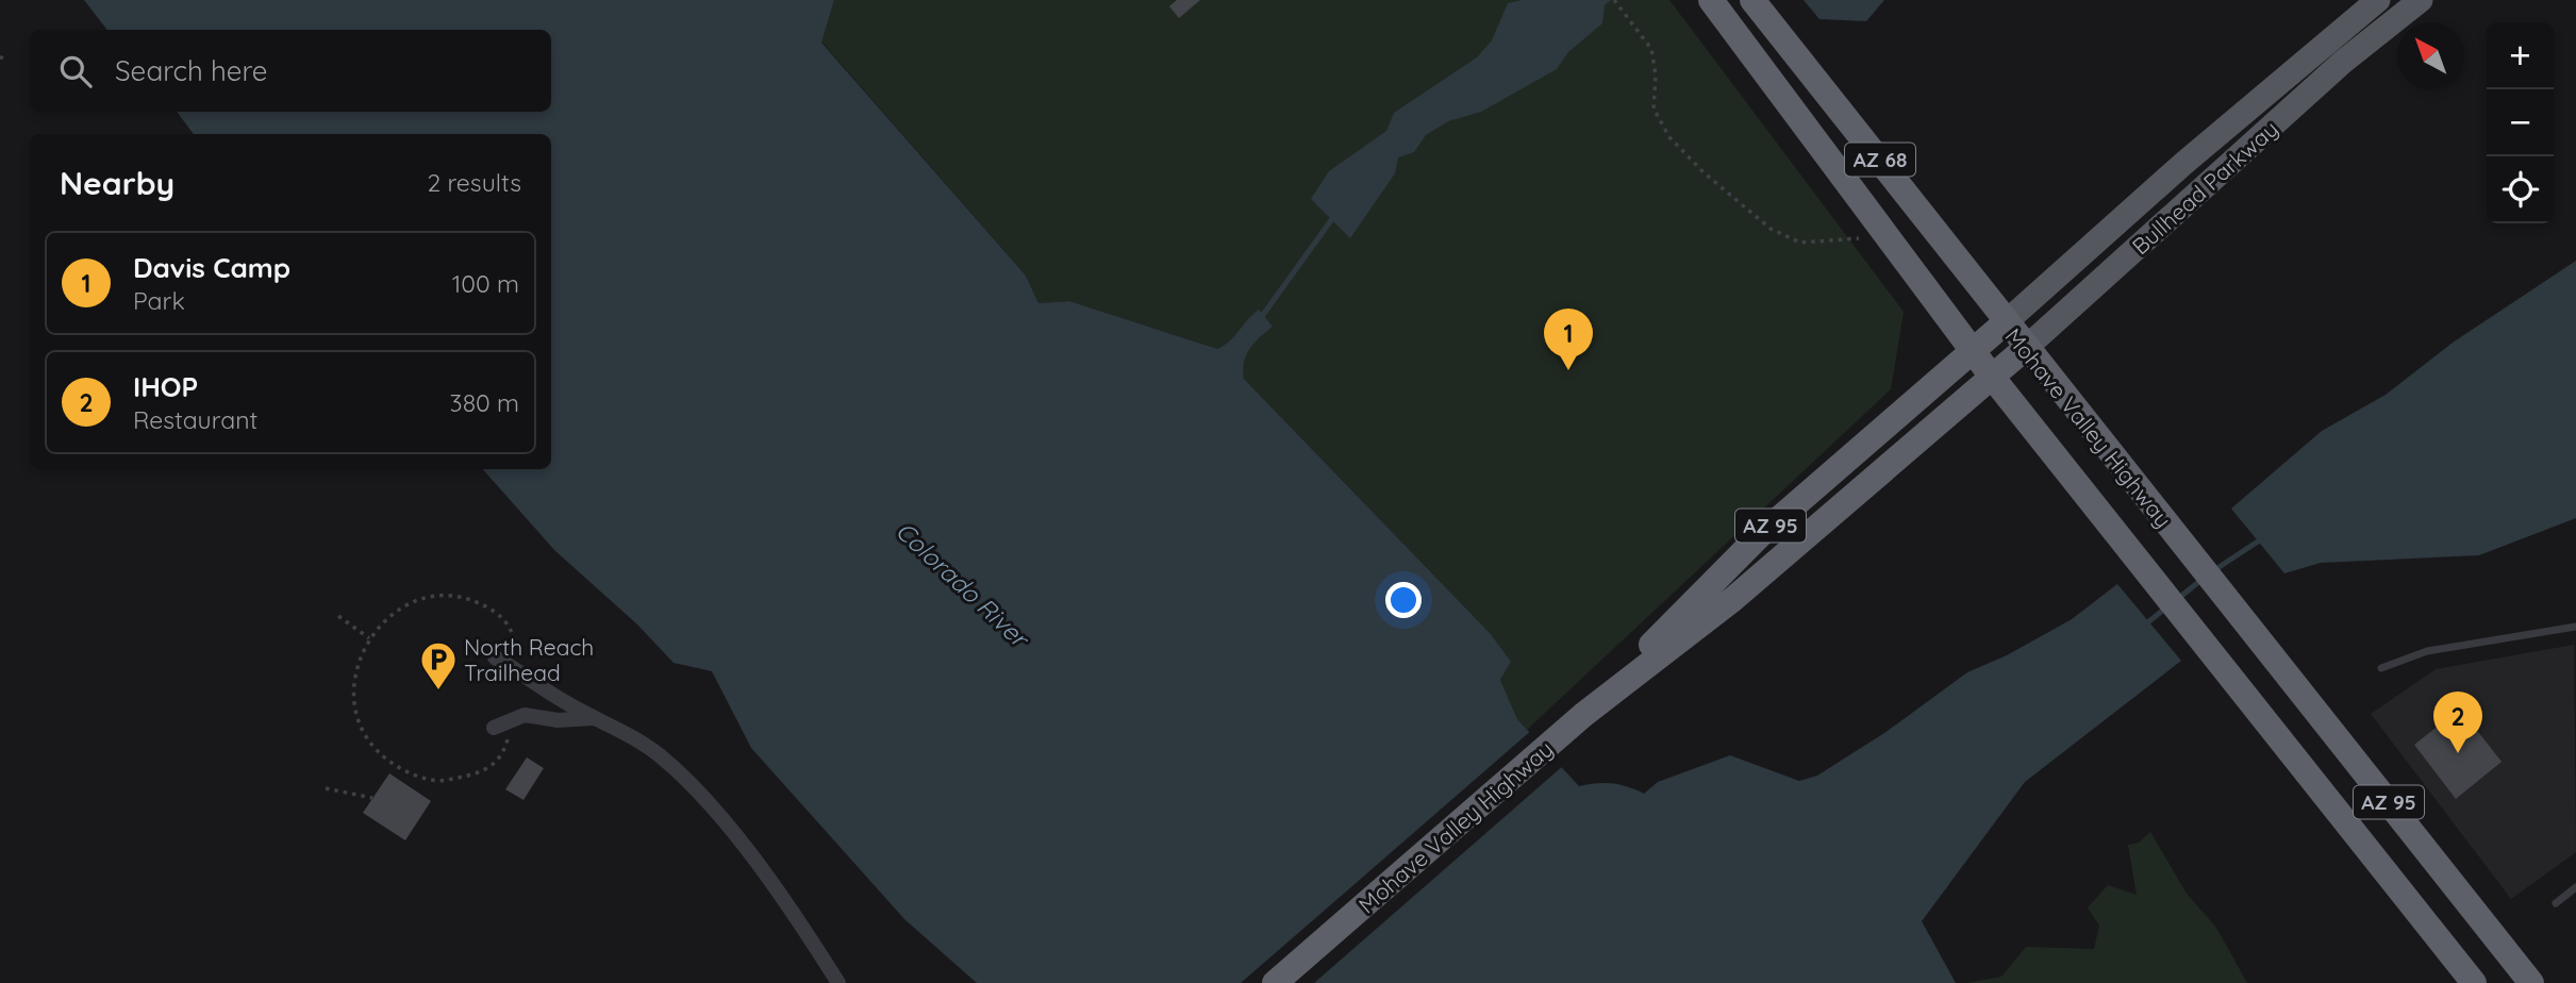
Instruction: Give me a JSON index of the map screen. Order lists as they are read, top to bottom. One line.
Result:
{"streets":{"highway":["AZ 68","Bullhead Parkway","Mohave Valley Highway","AZ 95"]},"crossings":[["AZ 68","Bullhead Parkway"],["AZ 68","Mohave Valley Highway"],["Bullhead Parkway","Mohave Valley Highway"]],"water":["Colorado River"],"places":{"parking":["North Reach Trailhead"]},"north":"top left","page":{"map_buttons":["+","−"],"search":"Search here","heading":["Nearby","2 results"],"list":[{"mark":"1","name":"Davis Camp","note":"Park","value":"100 m"},{"mark":"2","name":"IHOP","note":"Restaurant","value":"380 m"}],"pins":["1","2"]}}
